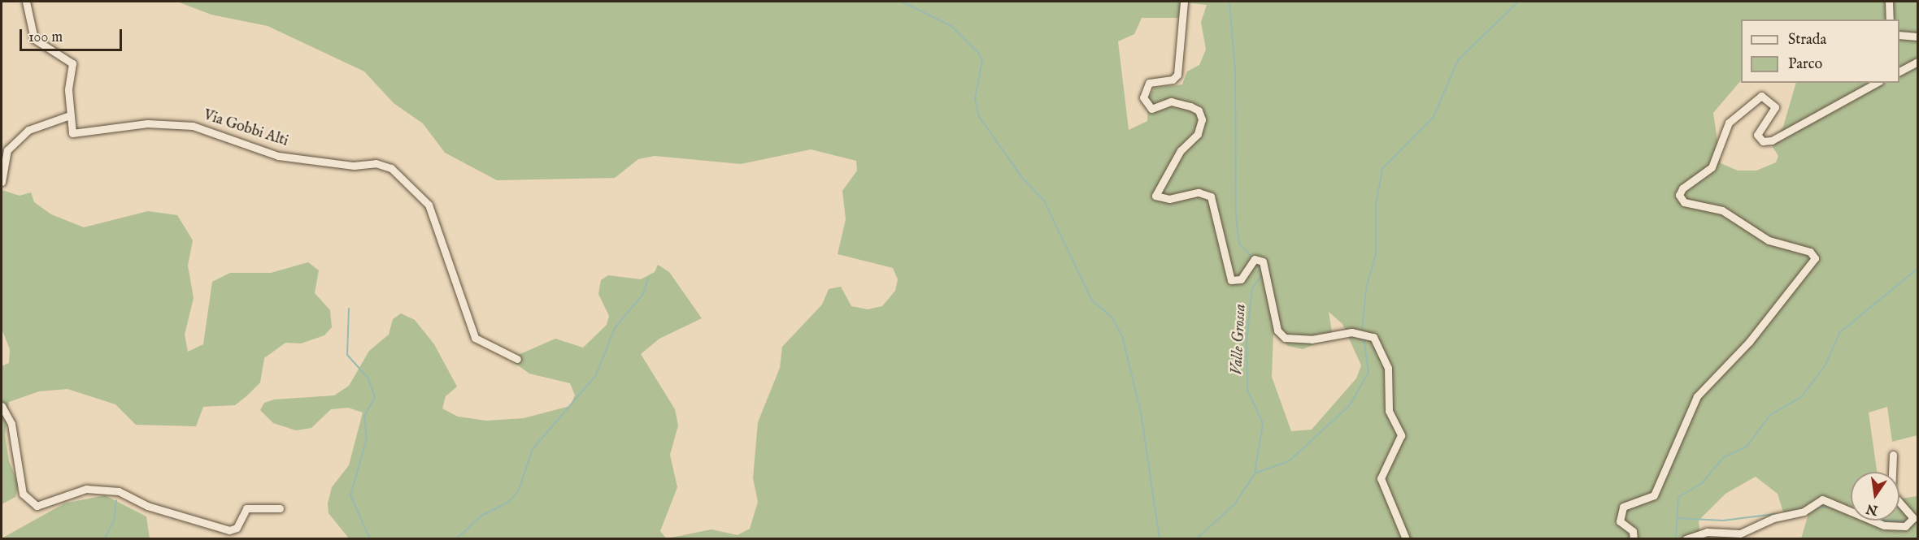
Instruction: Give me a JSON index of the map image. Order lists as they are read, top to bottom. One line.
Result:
{"streets":{"street":["Via Gobbi Alti"]},"water":["Valle Grossa"],"legend":["Strada","Parco"],"scale_bar":"100 m","north":"bottom"}
